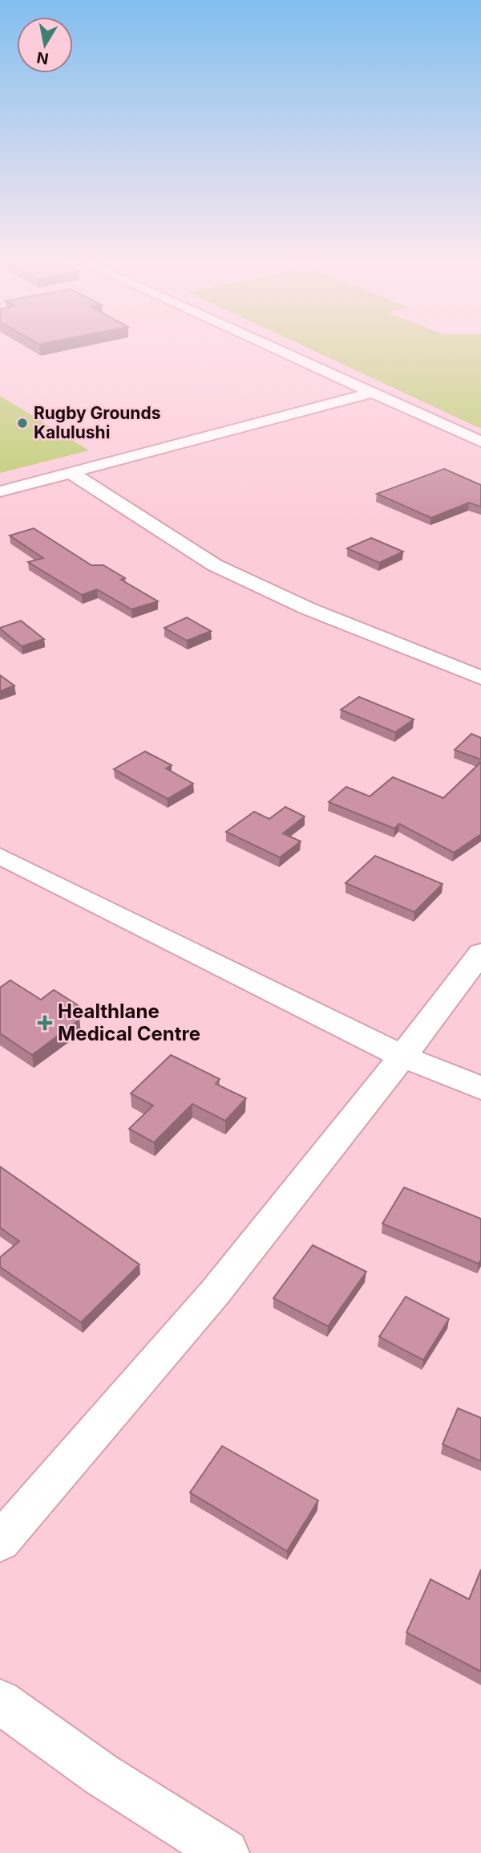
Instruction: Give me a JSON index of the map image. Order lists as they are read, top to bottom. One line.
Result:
{"places":{"other":["Rugby Grounds Kalulushi"],"health":["Healthlane Medical Centre"]},"north":"bottom"}
